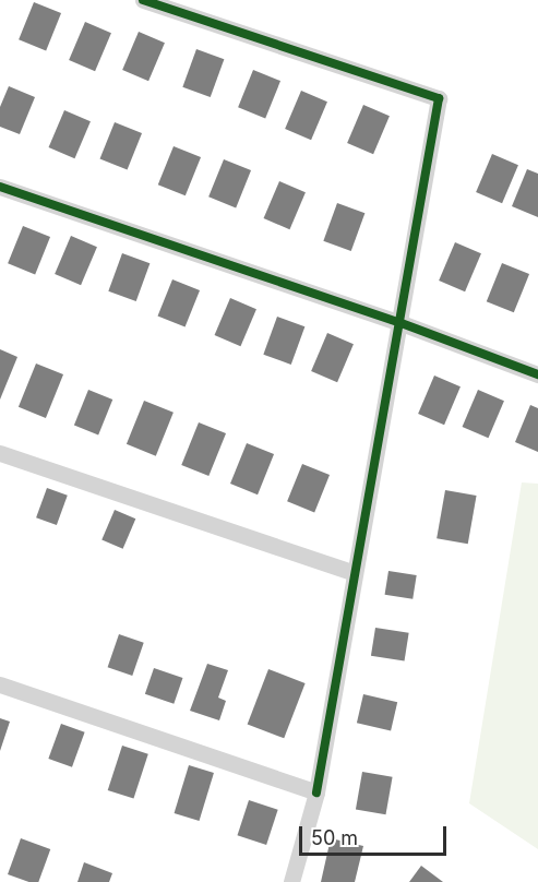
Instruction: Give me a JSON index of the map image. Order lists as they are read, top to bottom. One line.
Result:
{"scale_bar":"50 m"}
